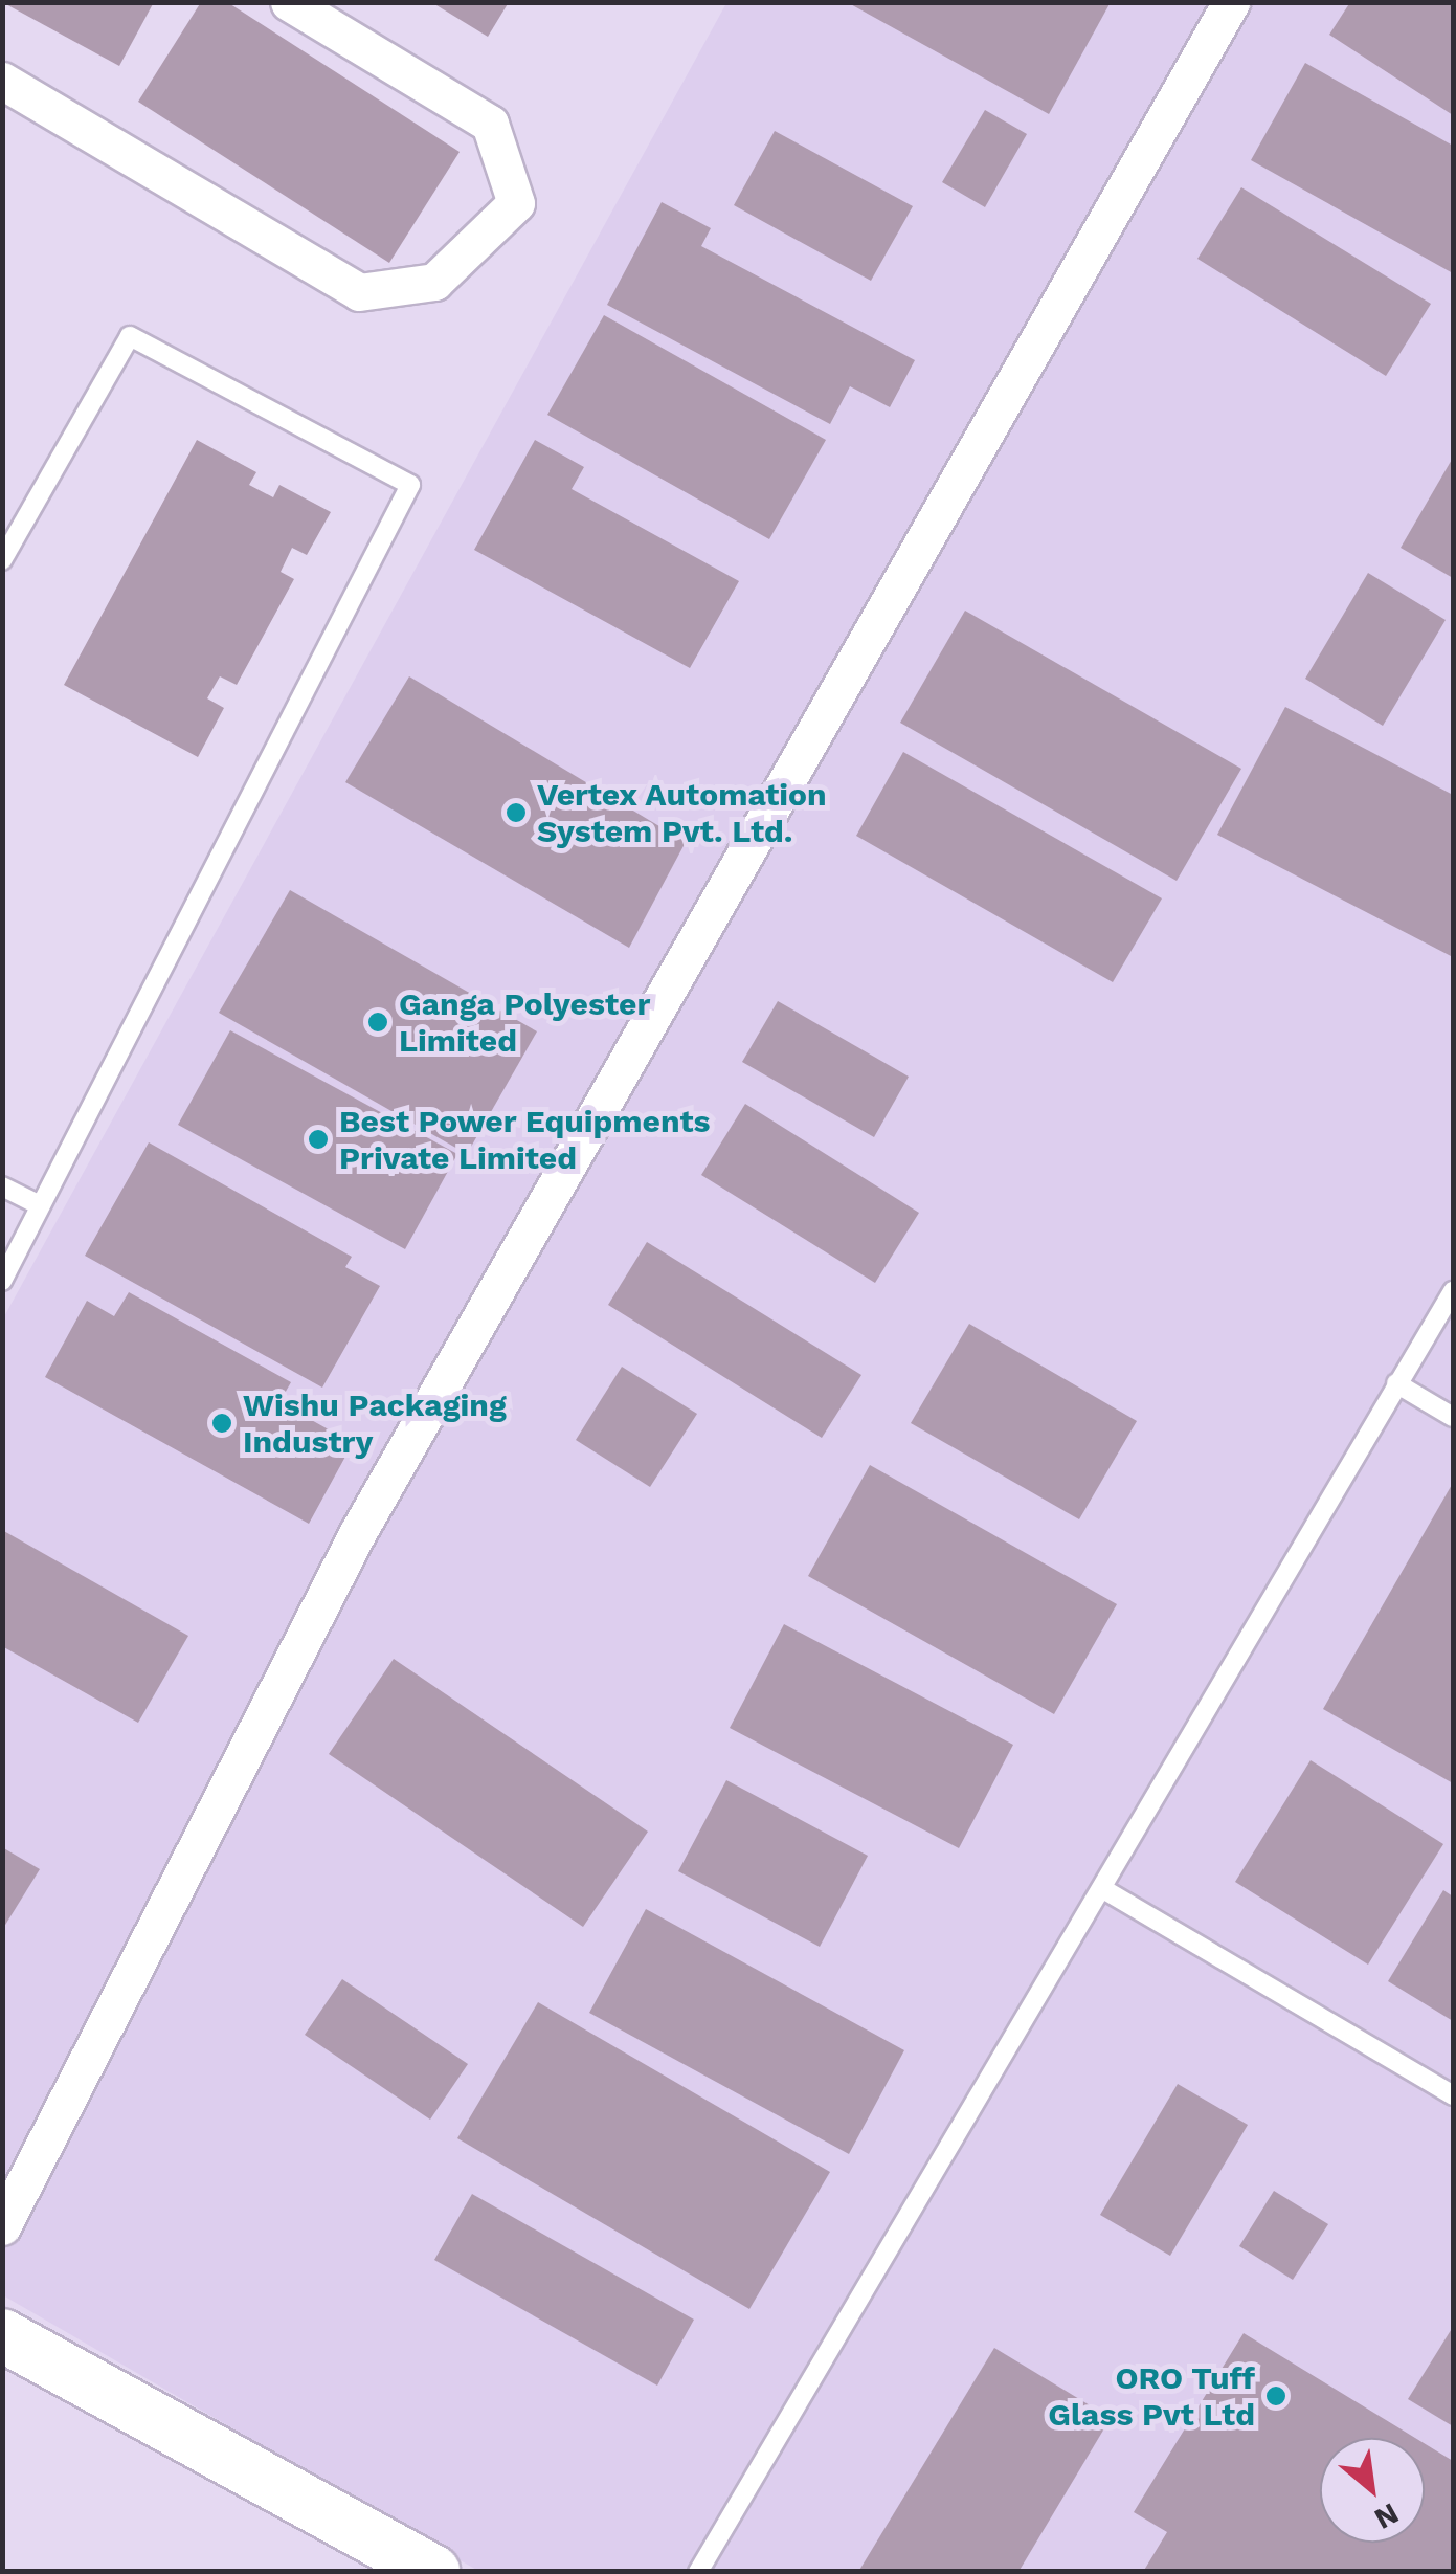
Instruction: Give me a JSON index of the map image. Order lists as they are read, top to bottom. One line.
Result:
{"places":["Vertex Automation System Pvt. Ltd.","Ganga Polyester Limited","Best Power Equipments Private Limited","Wishu Packaging Industry","ORO Tuff Glass Pvt Ltd"],"north":"bottom right"}
